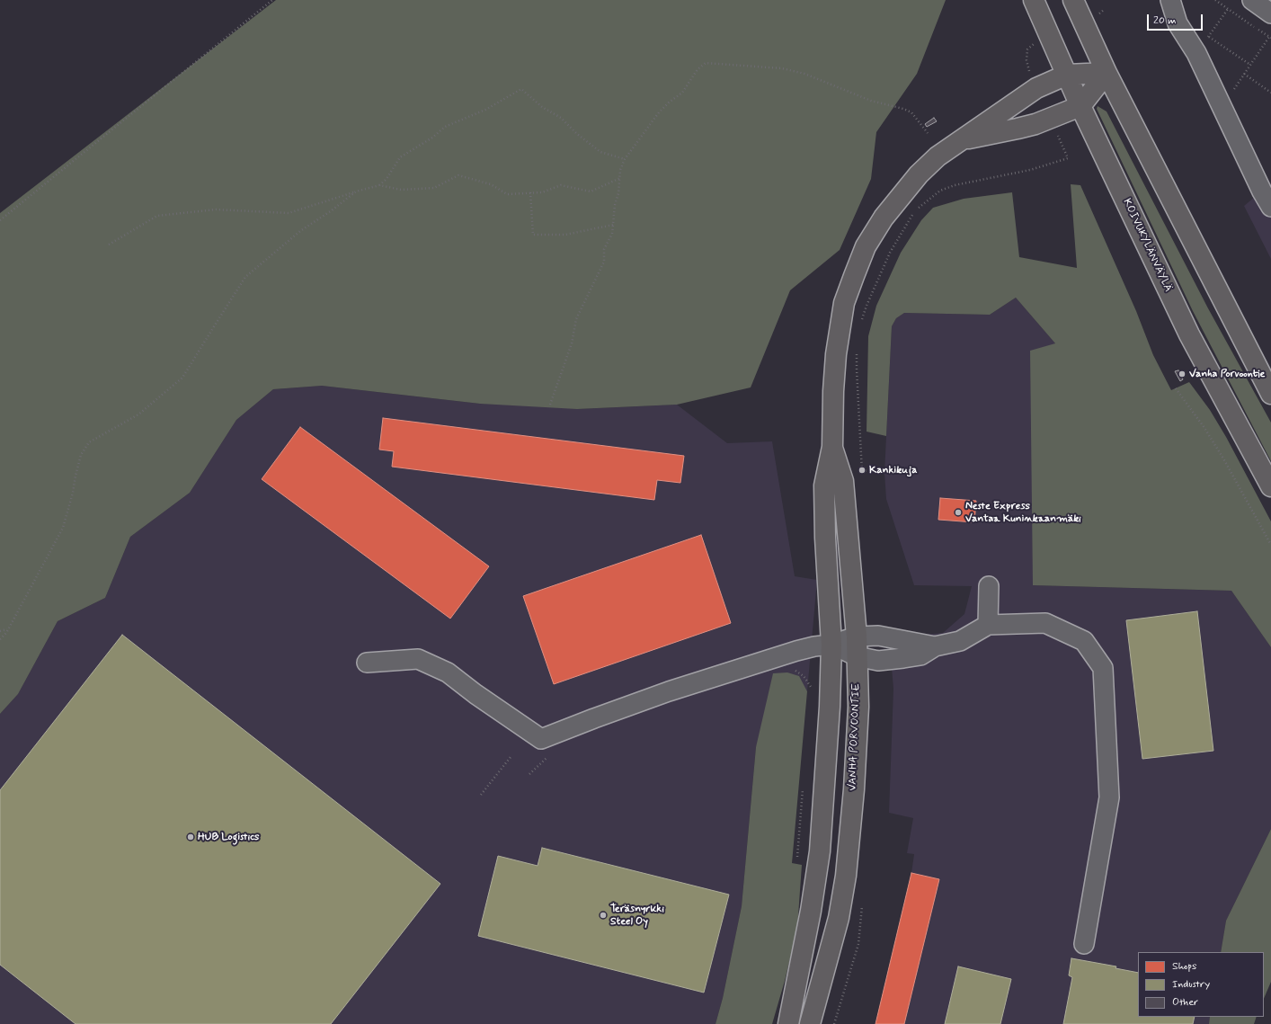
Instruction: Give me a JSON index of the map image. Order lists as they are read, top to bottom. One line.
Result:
{"streets":{"main road":["KOIVUKYLÄNVÄYLÄ","VANHA PORVOONTIE"]},"crossings":[["KOIVUKYLÄNVÄYLÄ","VANHA PORVOONTIE"]],"places":["Vanha Porvoontie","Kankikuja","Neste Express Vantaa Kuninkaanmäki","HUB Logistics","Teräsnyrkki Steel Oy"],"legend":["Shops","Industry","Other"],"scale_bar":"20 m"}
